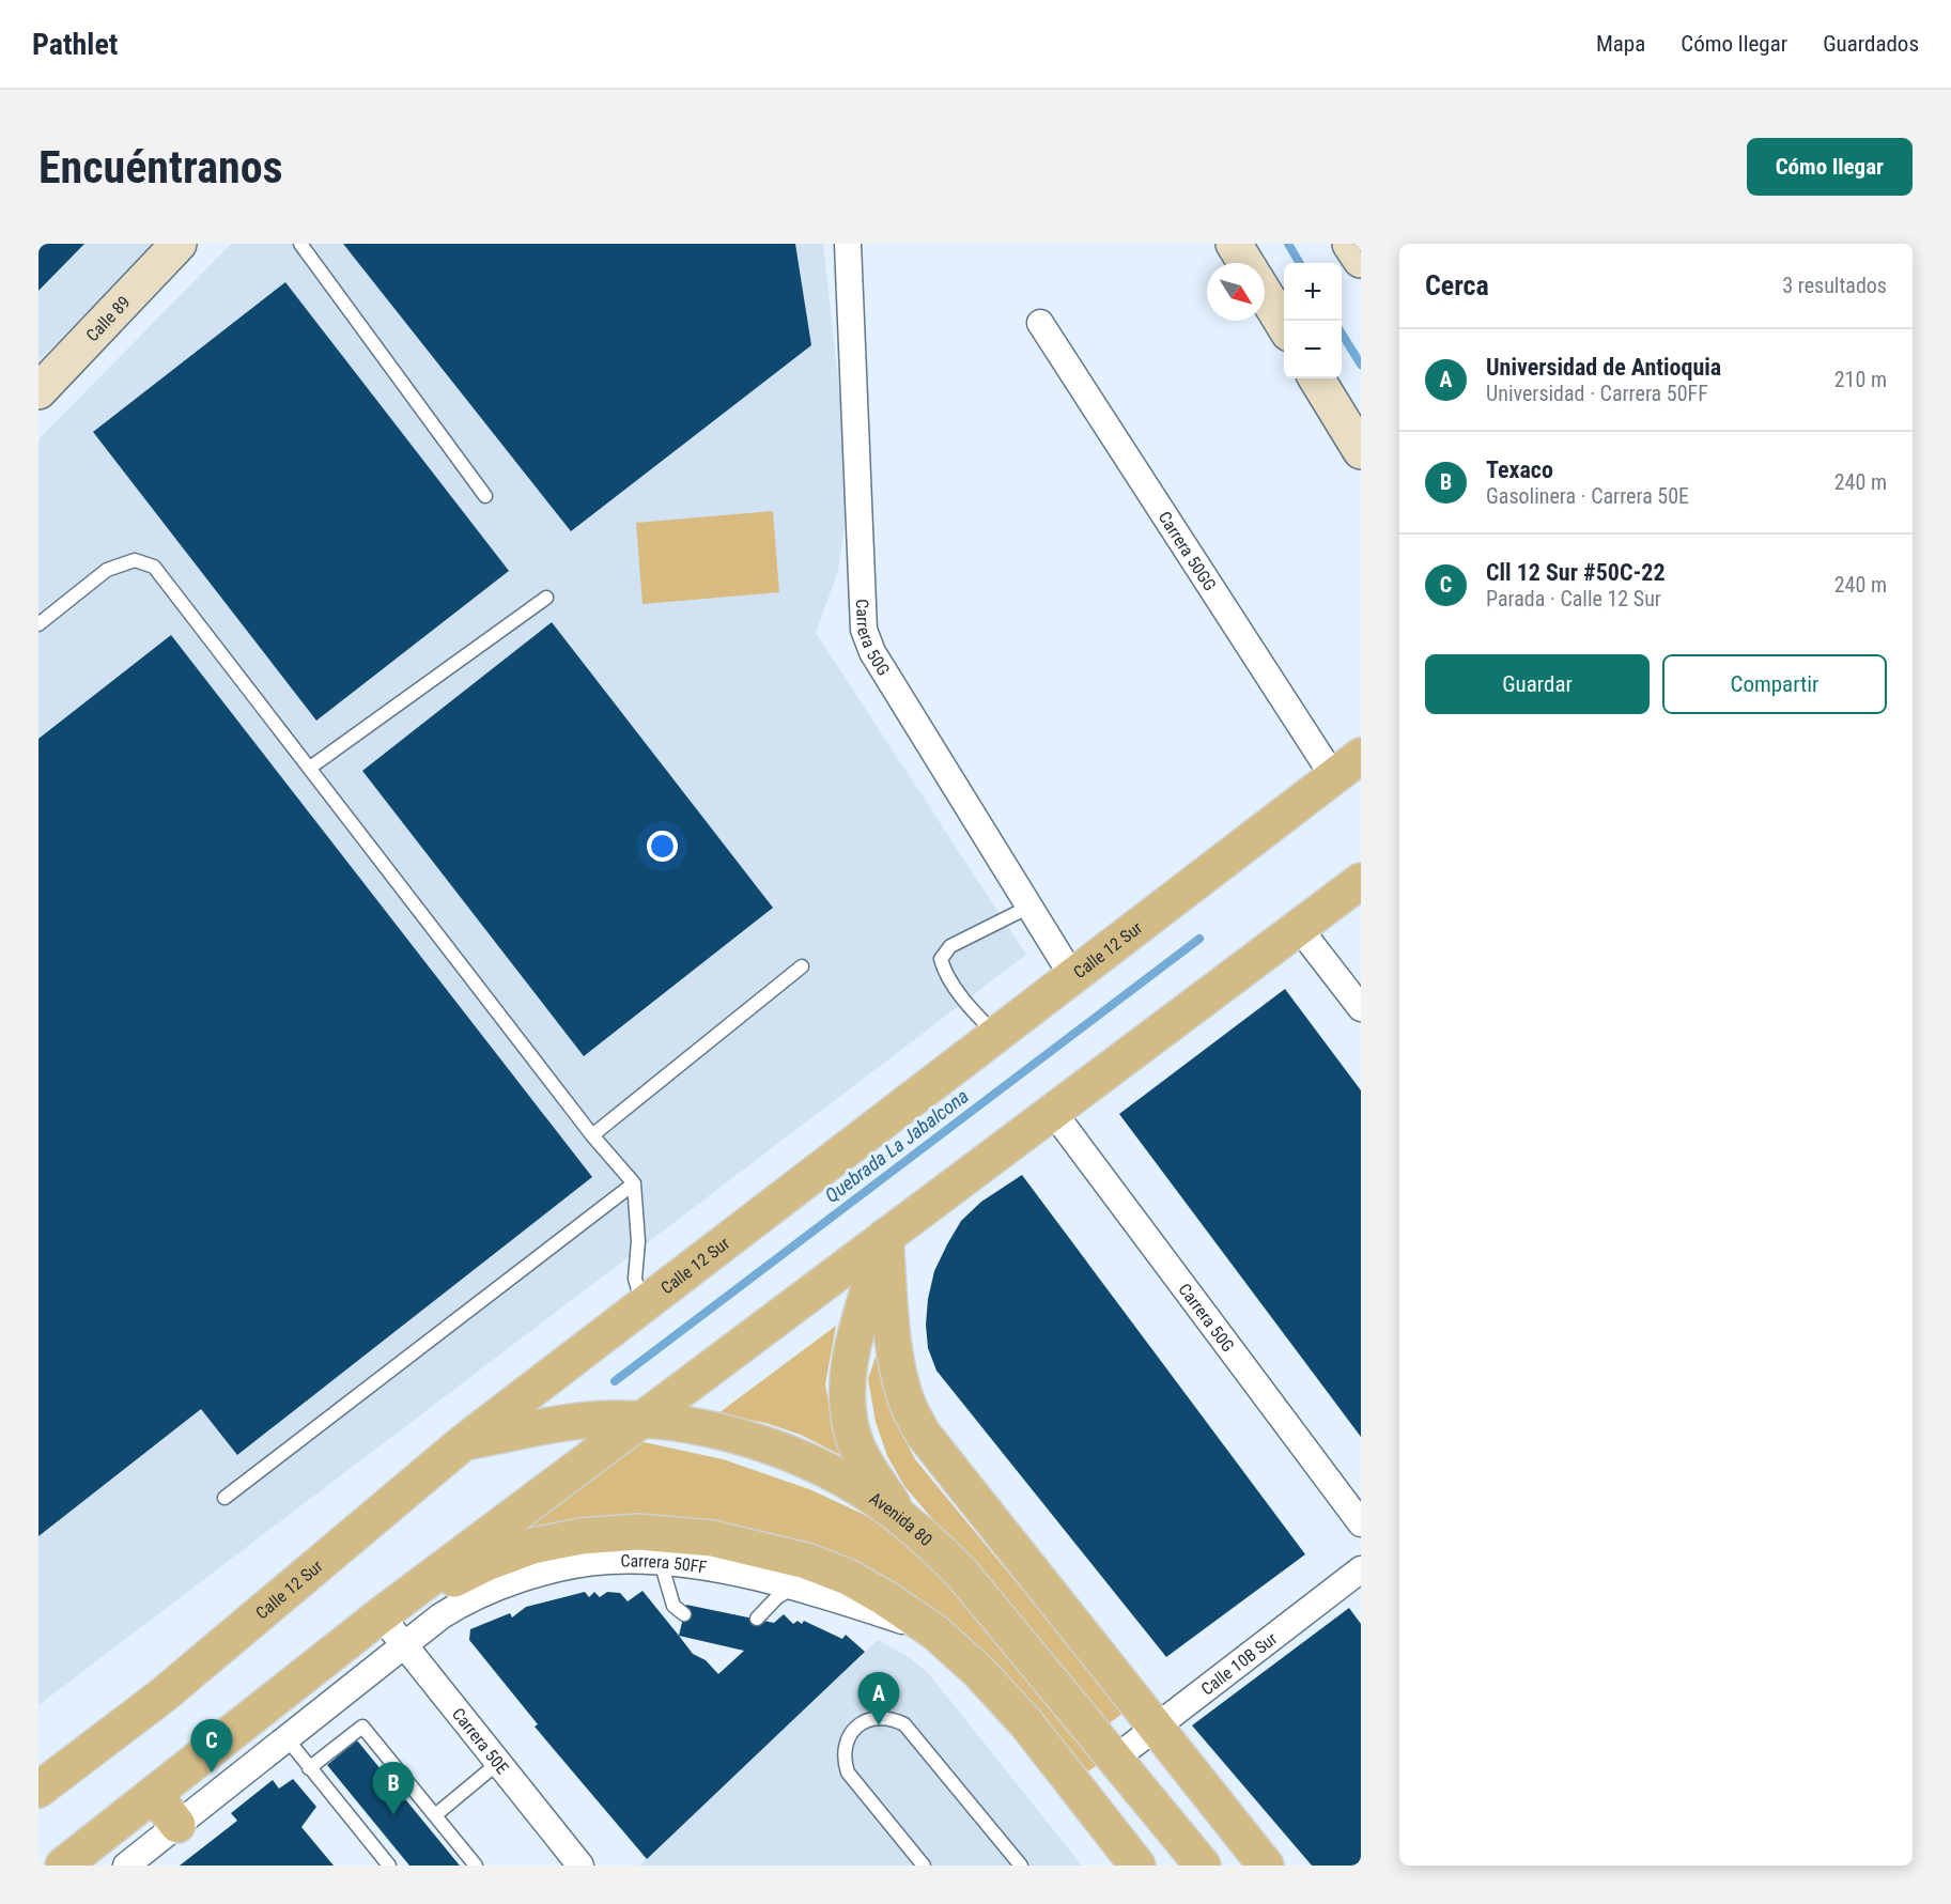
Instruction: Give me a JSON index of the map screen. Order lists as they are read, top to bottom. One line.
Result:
{"streets":{"main road":["Calle 12 Sur","Avenida 80"],"street":["Calle 89","Carrera 50GG","Carrera 50G","Carrera 50FF","Calle 10B Sur","Carrera 50E"]},"crossings":[["Carrera 50GG","Calle 12 Sur"],["Carrera 50G","Calle 12 Sur"],["Calle 12 Sur","Avenida 80"],["Avenida 80","Calle 10B Sur"],["Carrera 50FF","Carrera 50E"]],"water":["Quebrada La Jabalcona"],"north":"bottom right","page":{"header":"Pathlet","nav":["Mapa","Cómo llegar","Guardados"],"buttons":["Cómo llegar",["Guardar","Compartir"]],"title":"Encuéntranos","heading":["Cerca","3 resultados"],"map_buttons":["+","−"],"list":[{"mark":"A","name":"Universidad de Antioquia","note":"Universidad · Carrera 50FF","value":"210 m"},{"mark":"B","name":"Texaco","note":"Gasolinera · Carrera 50E","value":"240 m"},{"mark":"C","name":"Cll 12 Sur #50C-22","note":"Parada · Calle 12 Sur","value":"240 m"}],"pins":["A","C","B"]}}
